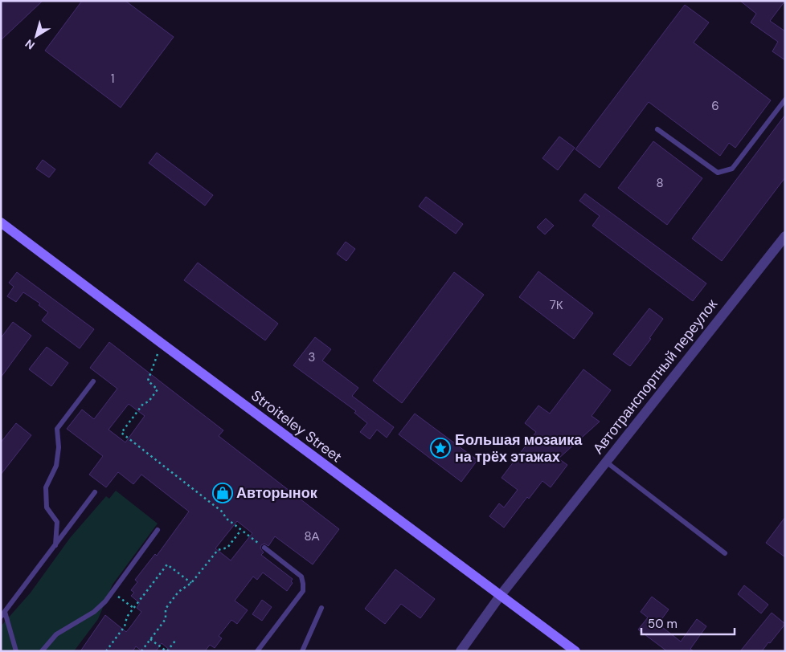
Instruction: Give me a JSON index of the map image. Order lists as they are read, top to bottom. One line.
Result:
{"streets":{"street":["Автотранспортный переулок","Stroiteley Street"]},"crossings":[["Автотранспортный переулок","Stroiteley Street"]],"places":{"place":["Большая мозаика на трёх этажах"],"shop":["Авторынок"]},"house_numbers":["1","6","8","7К","3","8А"],"scale_bar":"50 m","north":"bottom left"}
